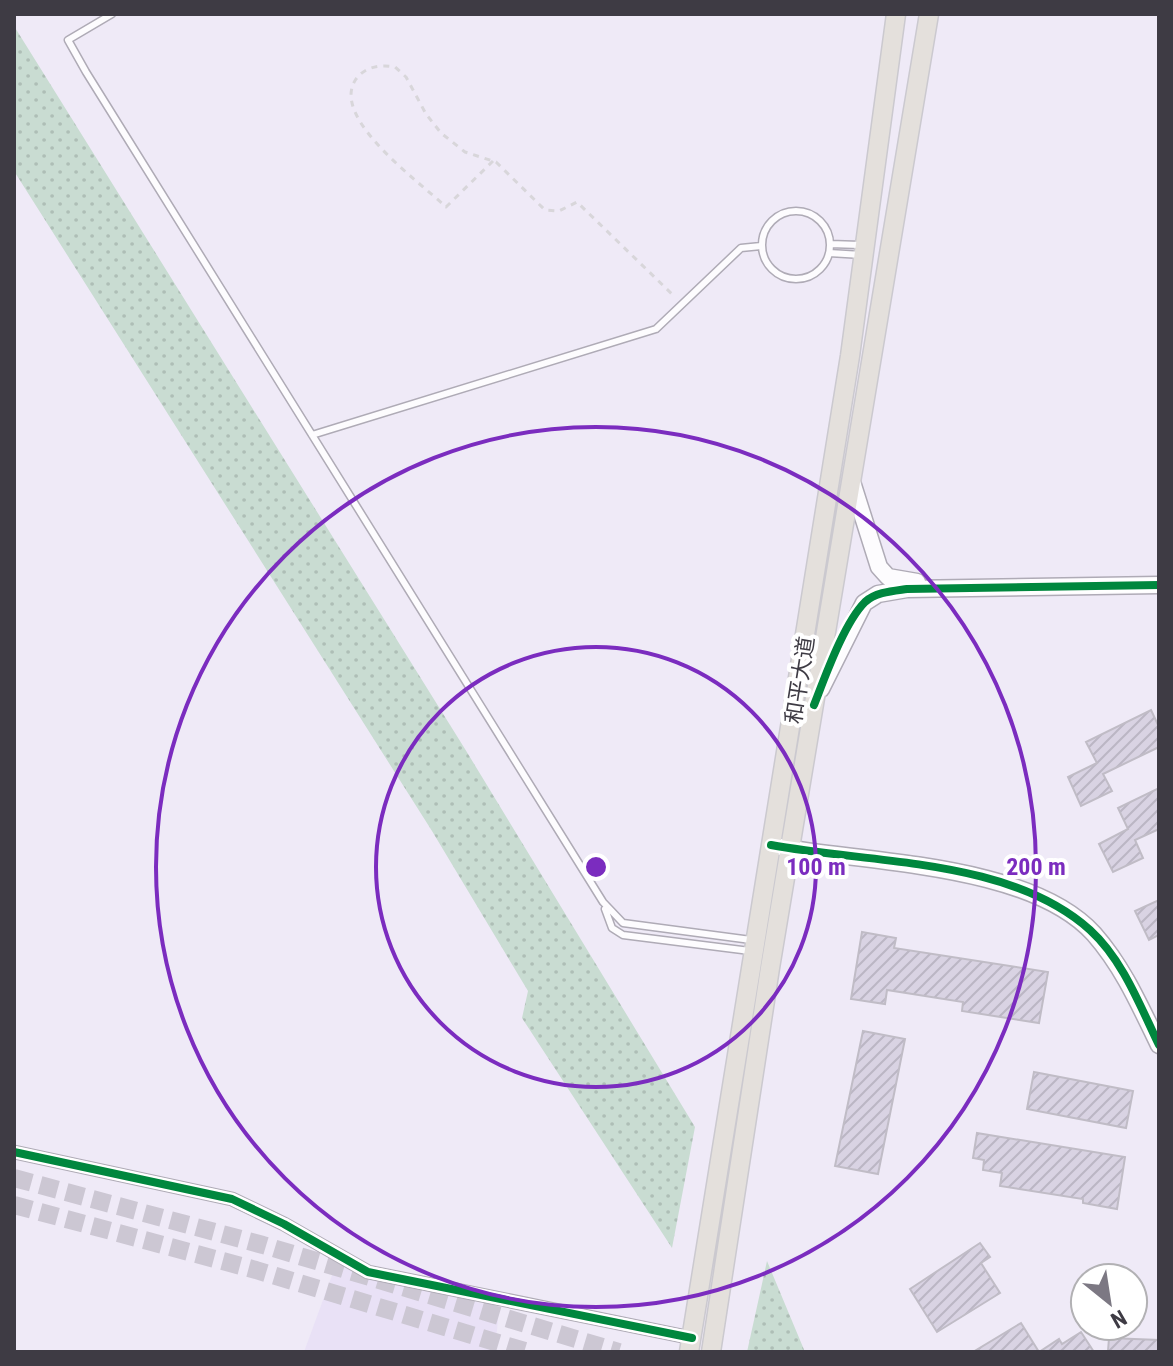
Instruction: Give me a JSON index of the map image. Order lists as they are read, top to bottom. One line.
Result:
{"streets":{"main road":["和平大道"]},"north":"bottom right","rings":["100 m","200 m"]}
